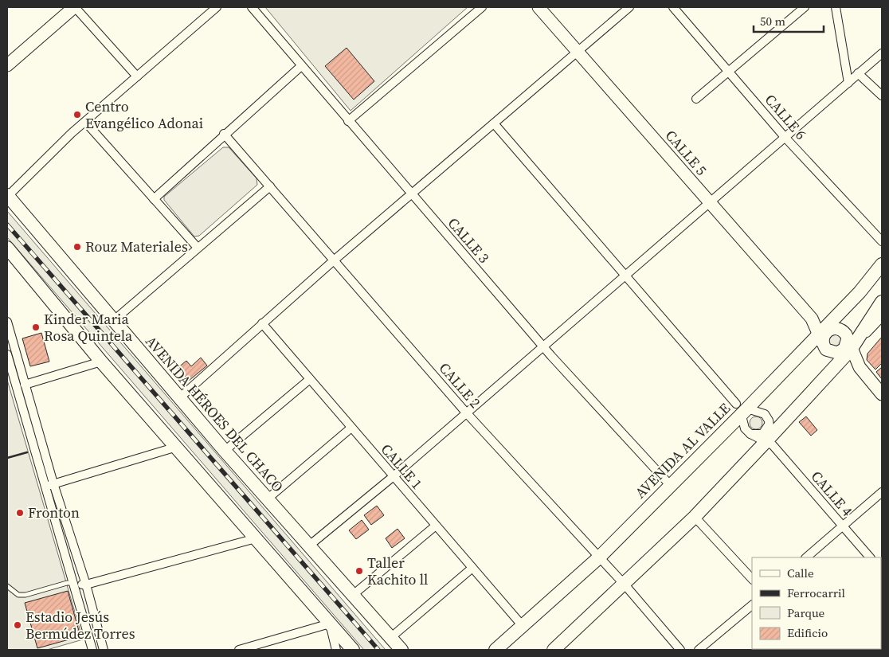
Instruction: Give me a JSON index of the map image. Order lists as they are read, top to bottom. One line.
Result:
{"streets":{"main road":["CALLE 5","AVENIDA HÉROES DEL CHACO","AVENIDA AL VALLE"],"street":["CALLE 6","CALLE 3","CALLE 2","CALLE 1","CALLE 4"]},"crossings":[["CALLE 5","AVENIDA AL VALLE"],["CALLE 3","AVENIDA AL VALLE"],["CALLE 2","AVENIDA AL VALLE"],["AVENIDA AL VALLE","CALLE 1"]],"places":["Centro Evangélico Adonai","Rouz Materiales","Kinder Maria Rosa Quintela","Fronton","Taller Kachito ll","Estadio Jesús Bermúdez Torres"],"legend":["Calle","Ferrocarril","Parque","Edificio"],"scale_bar":"50 m"}
